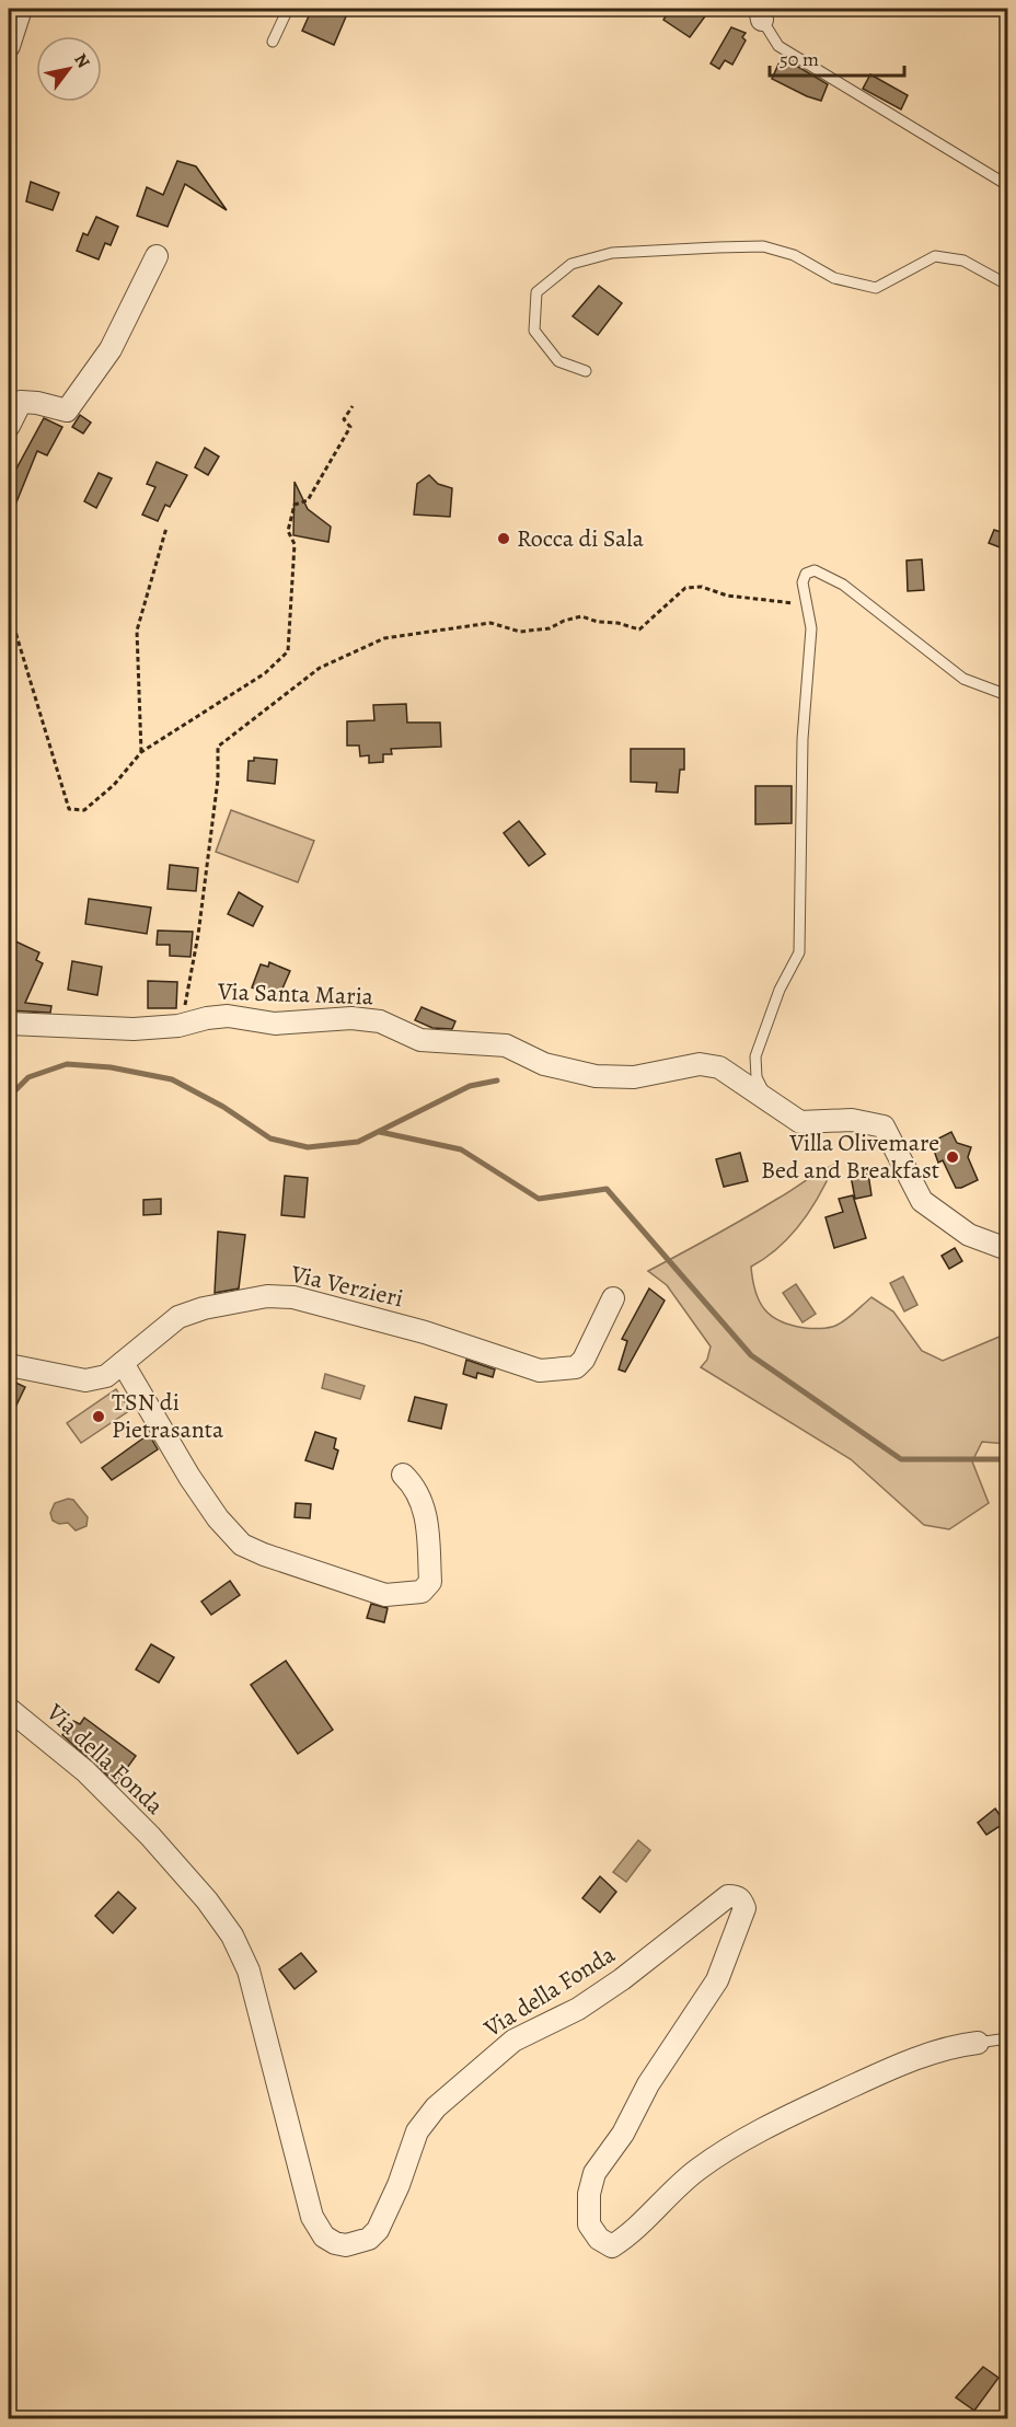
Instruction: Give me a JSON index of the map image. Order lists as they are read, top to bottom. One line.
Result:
{"streets":{"street":["Via Santa Maria","Via Verzieri","Via della Fonda"]},"places":["Rocca di Sala","Villa Olivemare Bed and Breakfast","TSN di Pietrasanta"],"scale_bar":"50 m","north":"top right"}
